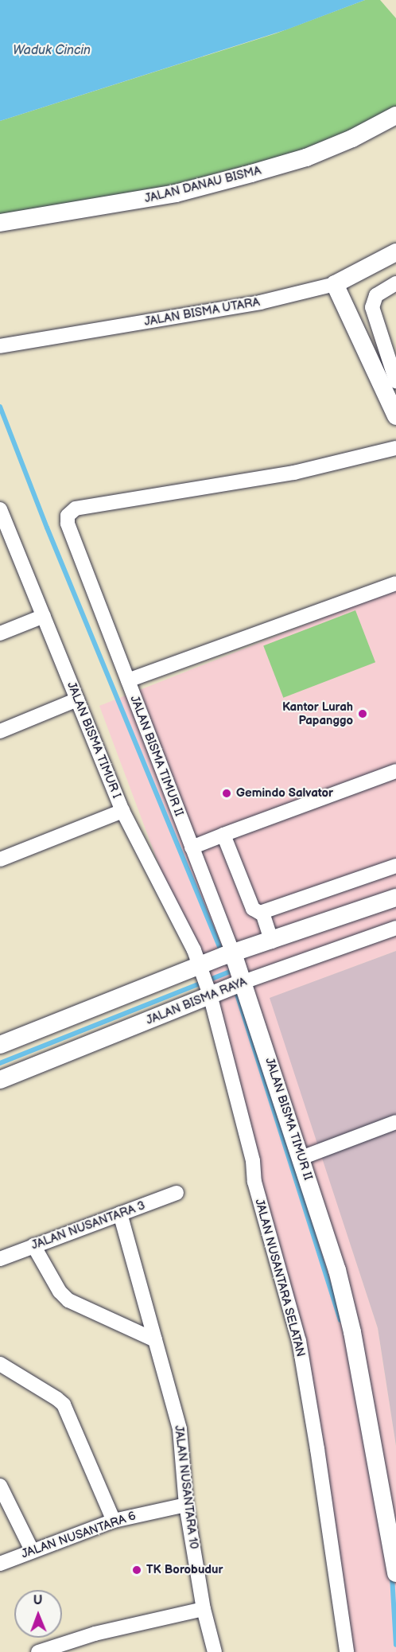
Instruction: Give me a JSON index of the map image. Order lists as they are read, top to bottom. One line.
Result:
{"streets":{"street":["JALAN DANAU BISMA","JALAN BISMA UTARA","JALAN BISMA TIMUR I","JALAN BISMA TIMUR II","JALAN BISMA RAYA","JALAN NUSANTARA 3","JALAN NUSANTARA SELATAN","JALAN NUSANTARA 10","JALAN NUSANTARA 6"]},"crossings":[["JALAN BISMA TIMUR I","JALAN NUSANTARA SELATAN"],["JALAN BISMA TIMUR II","JALAN BISMA RAYA"],["JALAN BISMA RAYA","JALAN NUSANTARA SELATAN"],["JALAN NUSANTARA 3","JALAN NUSANTARA 10"],["JALAN NUSANTARA 10","JALAN NUSANTARA 6"]],"water":["Waduk Cincin"],"places":["Kantor Lurah Papanggo","Gemindo Salvator","TK Borobudur"],"north":"top"}
